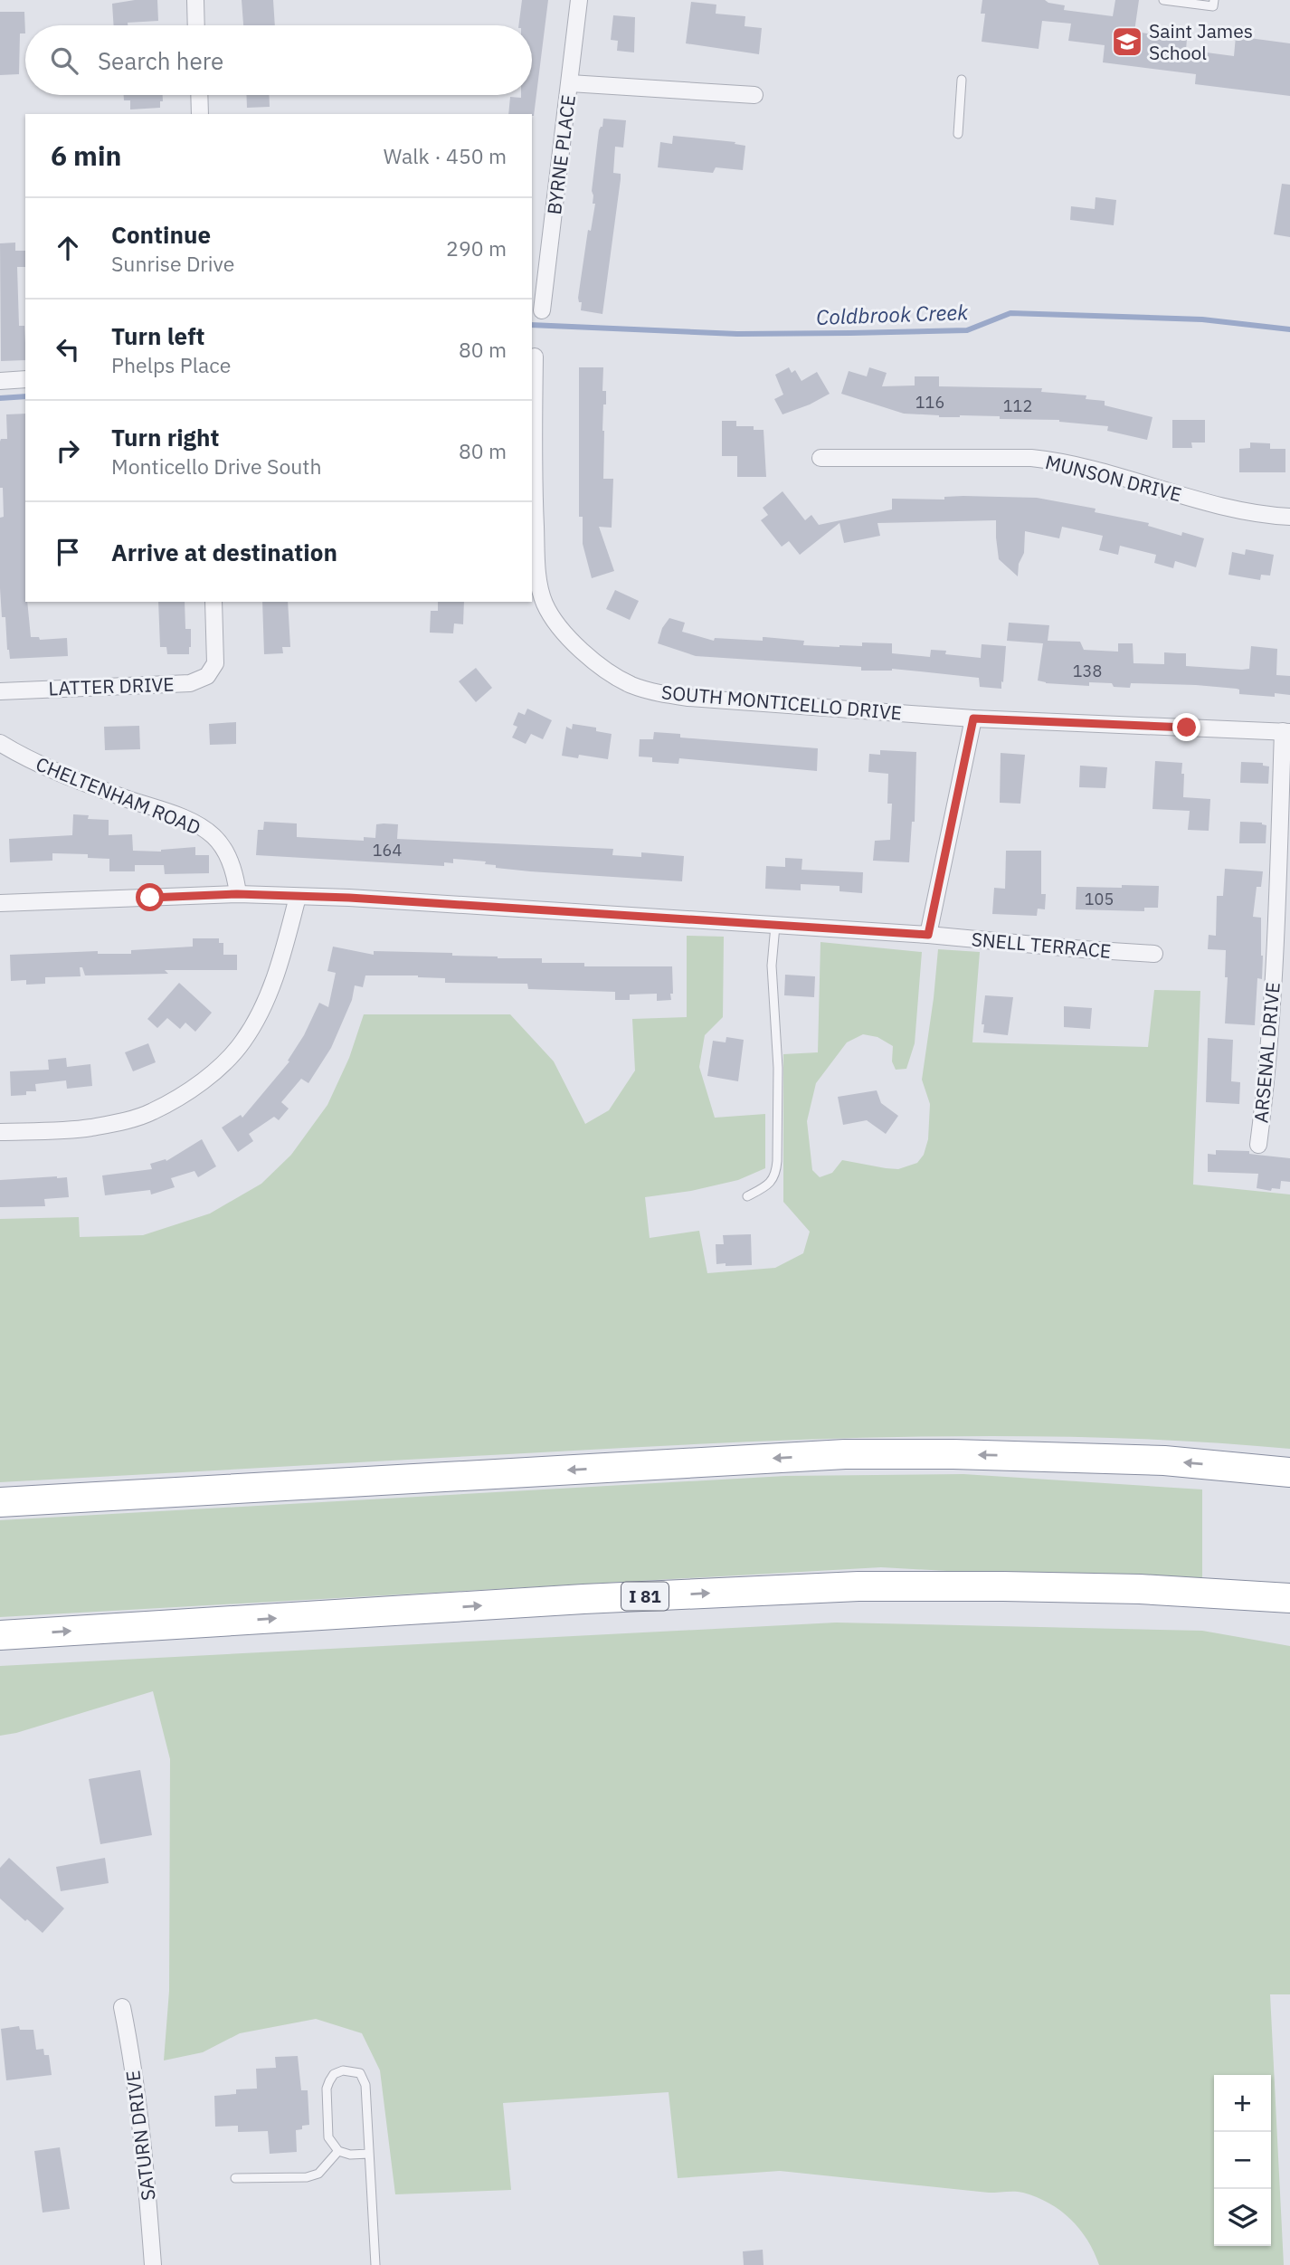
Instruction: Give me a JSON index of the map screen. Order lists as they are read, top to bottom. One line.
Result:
{"streets":{"highway":["I 81"],"street":["BYRNE PLACE","MUNSON DRIVE","LATTER DRIVE","SOUTH MONTICELLO DRIVE","CHELTENHAM ROAD","SNELL TERRACE","ARSENAL DRIVE","SATURN DRIVE"]},"crossings":[["SOUTH MONTICELLO DRIVE","ARSENAL DRIVE"],["CHELTENHAM ROAD","SNELL TERRACE"]],"water":["Coldbrook Creek"],"places":{"school or university":["Saint James School"]},"house_numbers":["116","112","138","164","105"],"page":{"search":"Search here","heading":["6 min","Walk · 450 m"],"list":[["Continue","Sunrise Drive","290 m"],["Turn left","Phelps Place","80 m"],["Turn right","Monticello Drive South","80 m"],"Arrive at destination"],"map_buttons":["+","−"]}}
